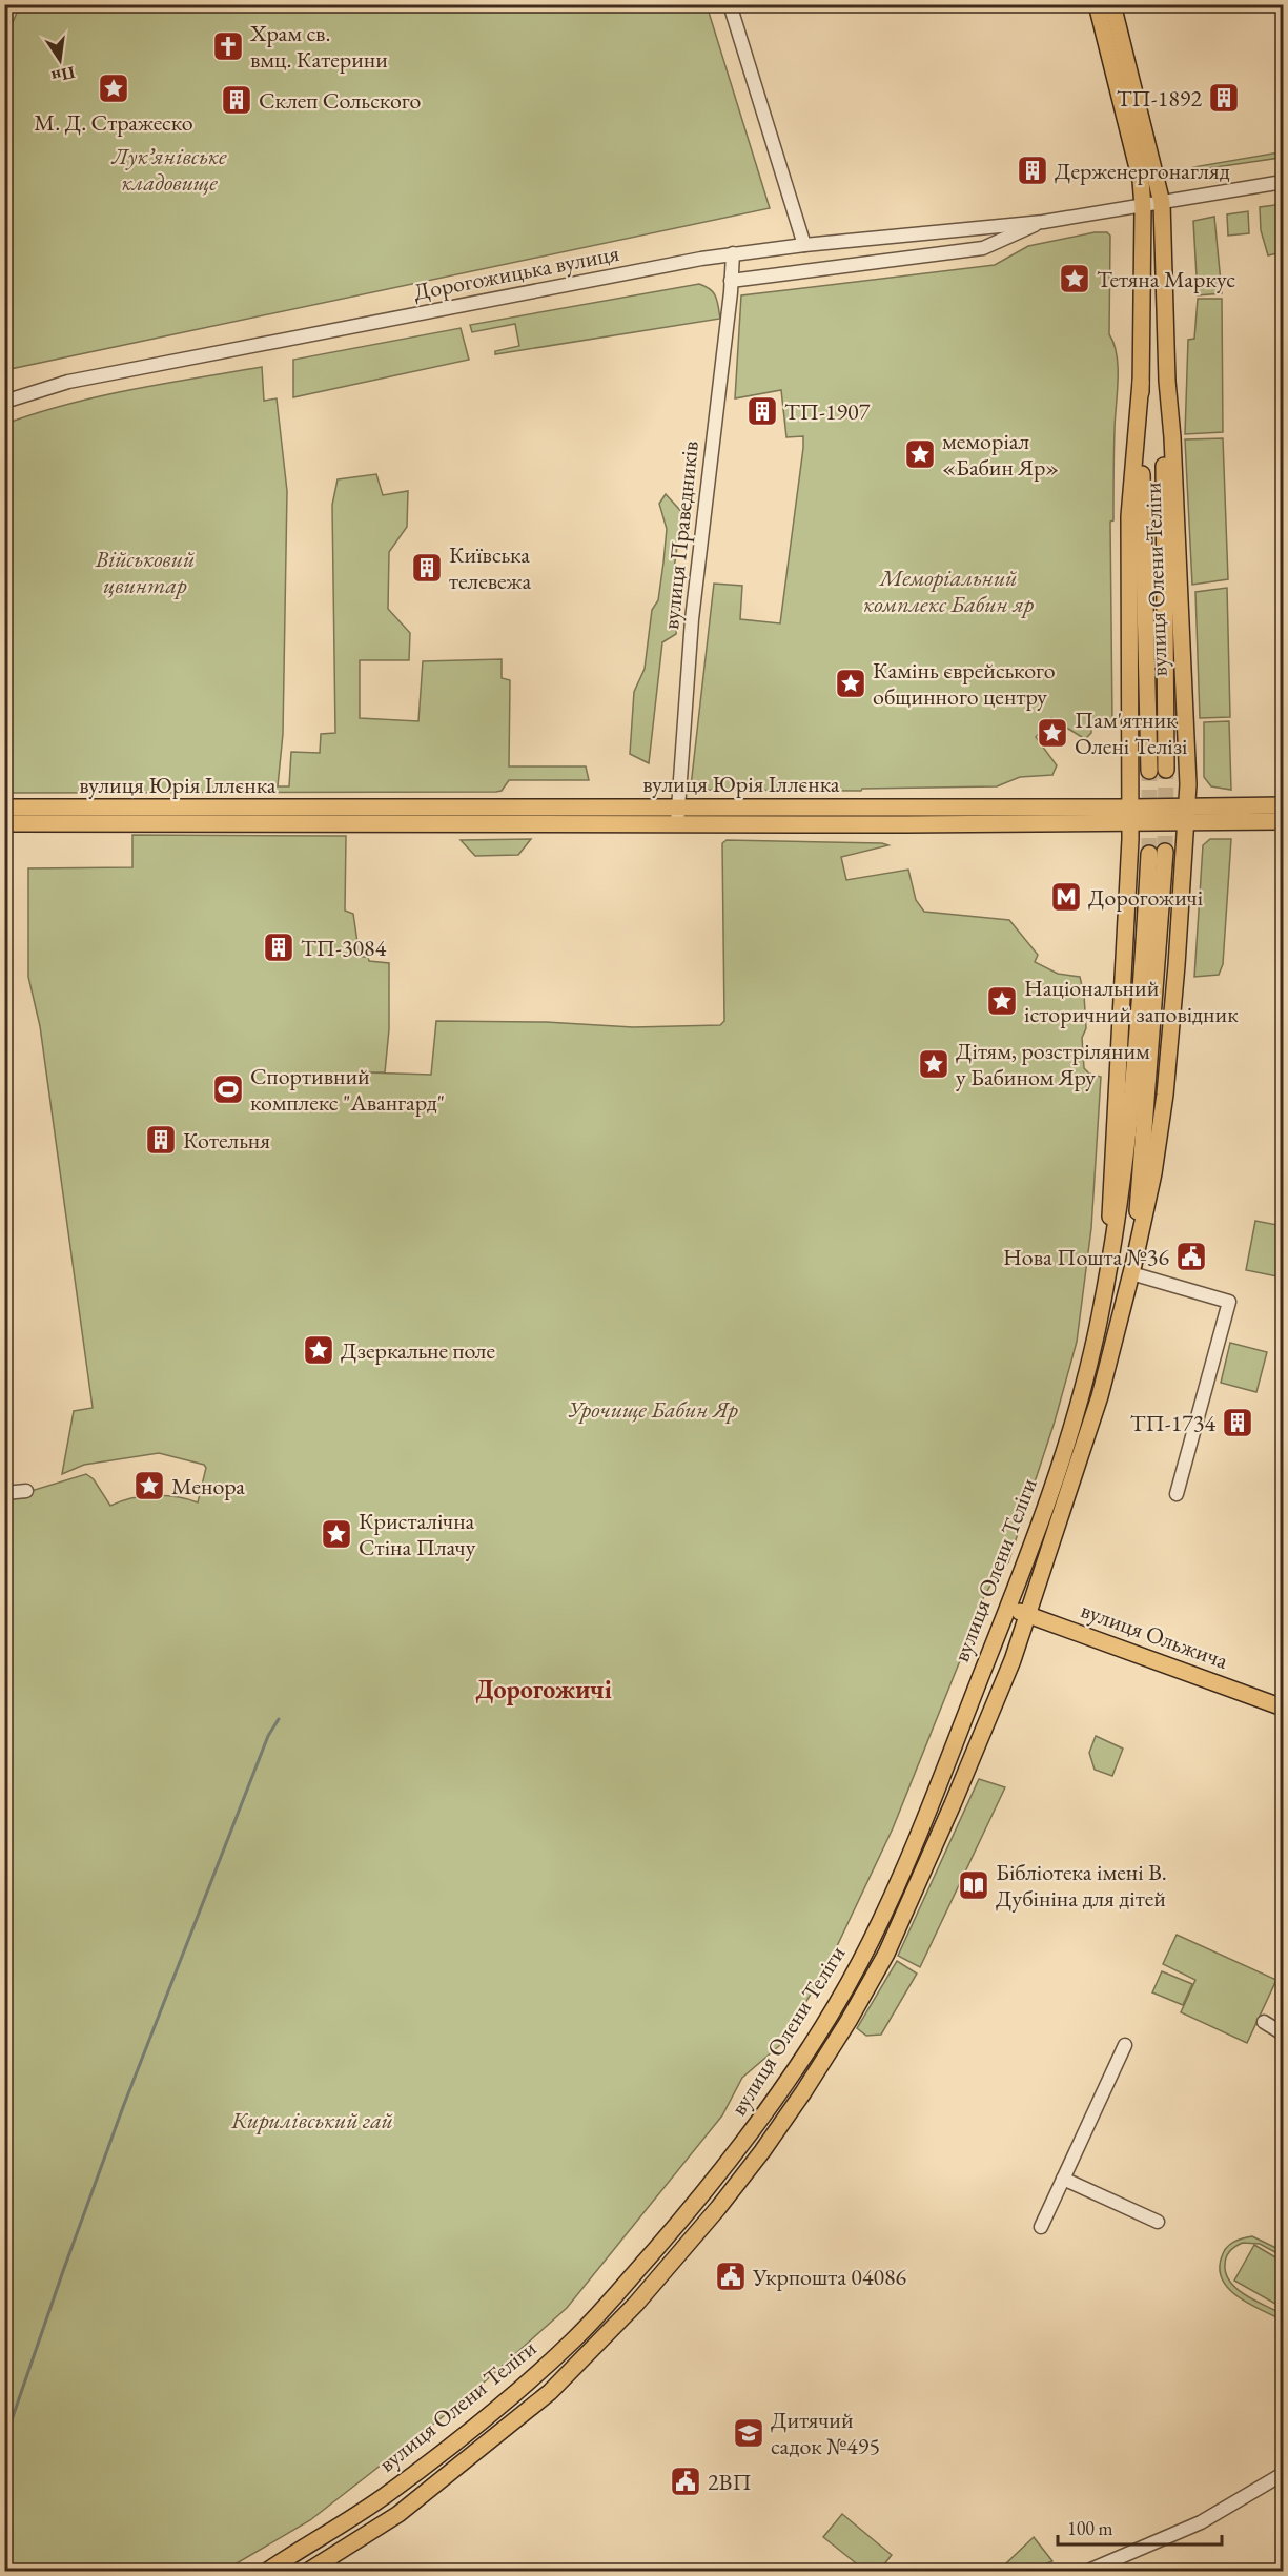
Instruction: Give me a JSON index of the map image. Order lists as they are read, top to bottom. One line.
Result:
{"streets":{"main road":["вулиця Олени Теліги","вулиця Юрія Іллєнка","вулиця Ольжича"],"street":["Дорогожицька вулиця","вулиця Праведників"]},"crossings":[["Дорогожицька вулиця","вулиця Праведників"],["Дорогожицька вулиця","вулиця Олени Теліги"],["вулиця Праведників","вулиця Юрія Іллєнка"],["вулиця Олени Теліги","вулиця Юрія Іллєнка"],["вулиця Олени Теліги","вулиця Ольжича"]],"districts":["Дорогожичі"],"parks":["Лукʼянівське кладовище","Військовий цвинтар","Меморіальний комплекс Бабин яр","Урочище Бабин Яр","Кирилівський гай"],"places":{"church":["Храм св. вмц. Катерини"],"place":["М. Д. Стражеско","Тетяна Маркус","меморіал «Бабин Яр»","Камінь єврейського общинного центру","Пам'ятник Олені Телізі","Національний історичний заповідник","Дітям, розстріляним у Бабином Яру","Дзеркальне поле","Менора","Кристалічна Стіна Плачу"],"building":["ТП-1892","Склеп Сольского","Держенергонагляд","ТП-1907","Київська телевежа","ТП-3084","Котельня","ТП-1734"],"metro station":["Дорогожичі"],"sports":["Спортивний комплекс \"Авангард\""],"public building":["Нова Пошта №36","Укрпошта 04086","2ВП"],"library":["Бібліотека імені В. Дубініна для дітей"],"school or university":["Дитячий садок №495"]},"scale_bar":"100 m","north":"bottom"}
